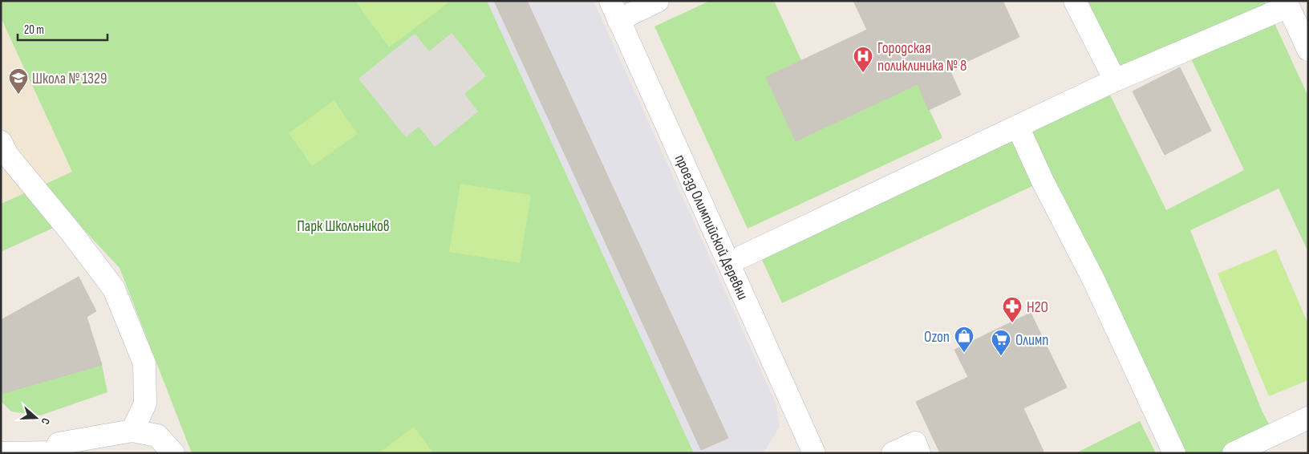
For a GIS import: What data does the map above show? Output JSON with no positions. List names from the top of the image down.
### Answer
{
  "streets": {
    "street": ["проезд Олимпийской Деревни"]
  },
  "parks": ["Парк Школьников"],
  "places": {
    "hospital": ["Городская поликлиника № 8"],
    "school or university": ["Школа № 1329"],
    "pharmacy": ["H2O"],
    "shop": ["Ozon"],
    "supermarket": ["Олимп"]
  },
  "scale_bar": "20 m",
  "north": "right"
}
